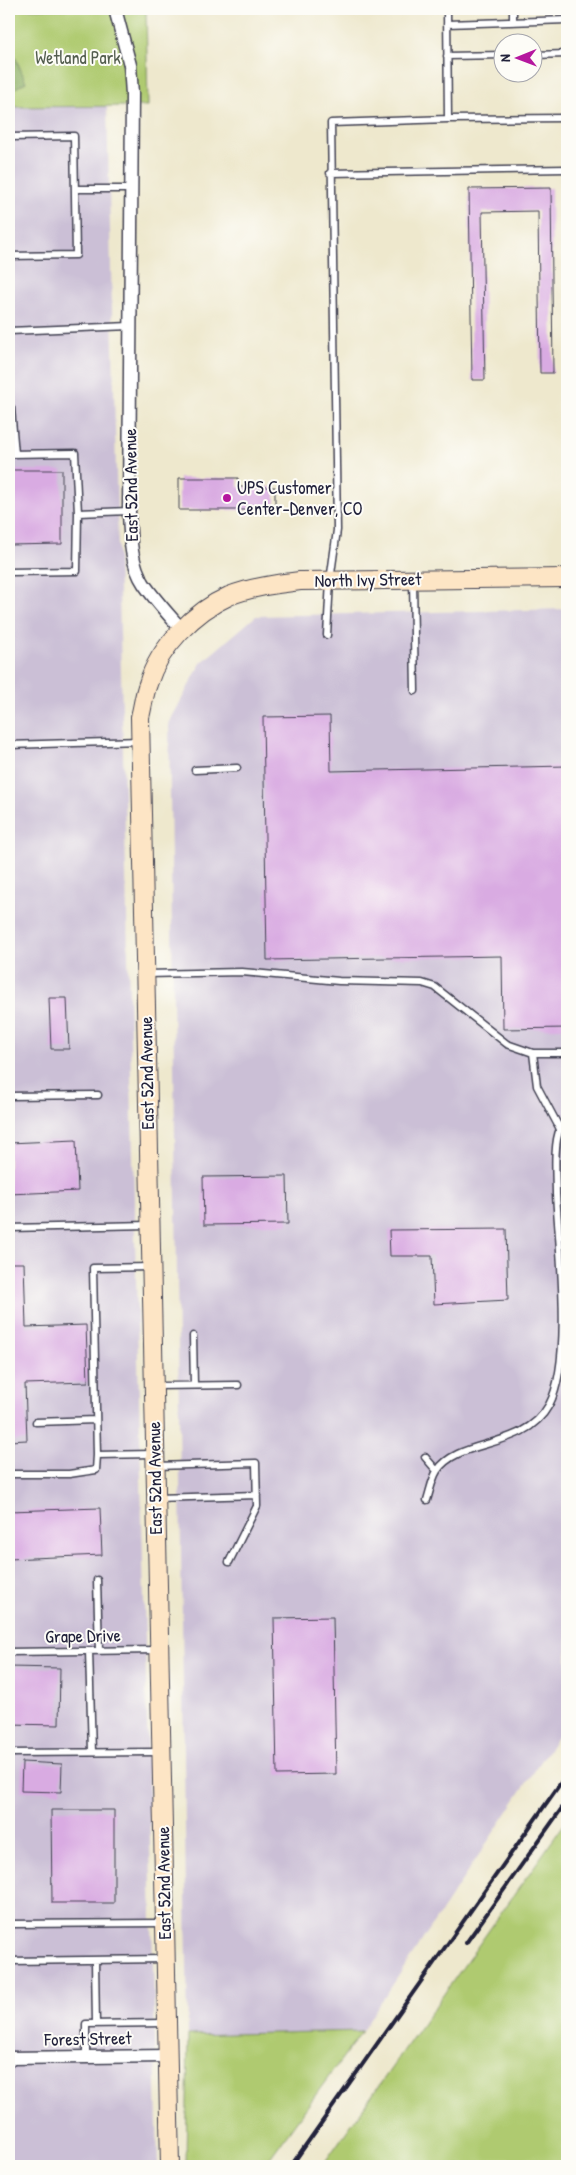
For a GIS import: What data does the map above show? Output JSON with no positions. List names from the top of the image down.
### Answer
{
  "streets": {
    "street": ["East 52nd Avenue", "North Ivy Street", "Forest Street"],
    "lane": ["Grape Drive"]
  },
  "crossings": [
    ["East 52nd Avenue", "North Ivy Street"],
    ["East 52nd Avenue", "Grape Drive"],
    ["East 52nd Avenue", "Forest Street"]
  ],
  "parks": ["Wetland Park"],
  "places": ["UPS Customer Center-Denver, CO"],
  "north": "left"
}
